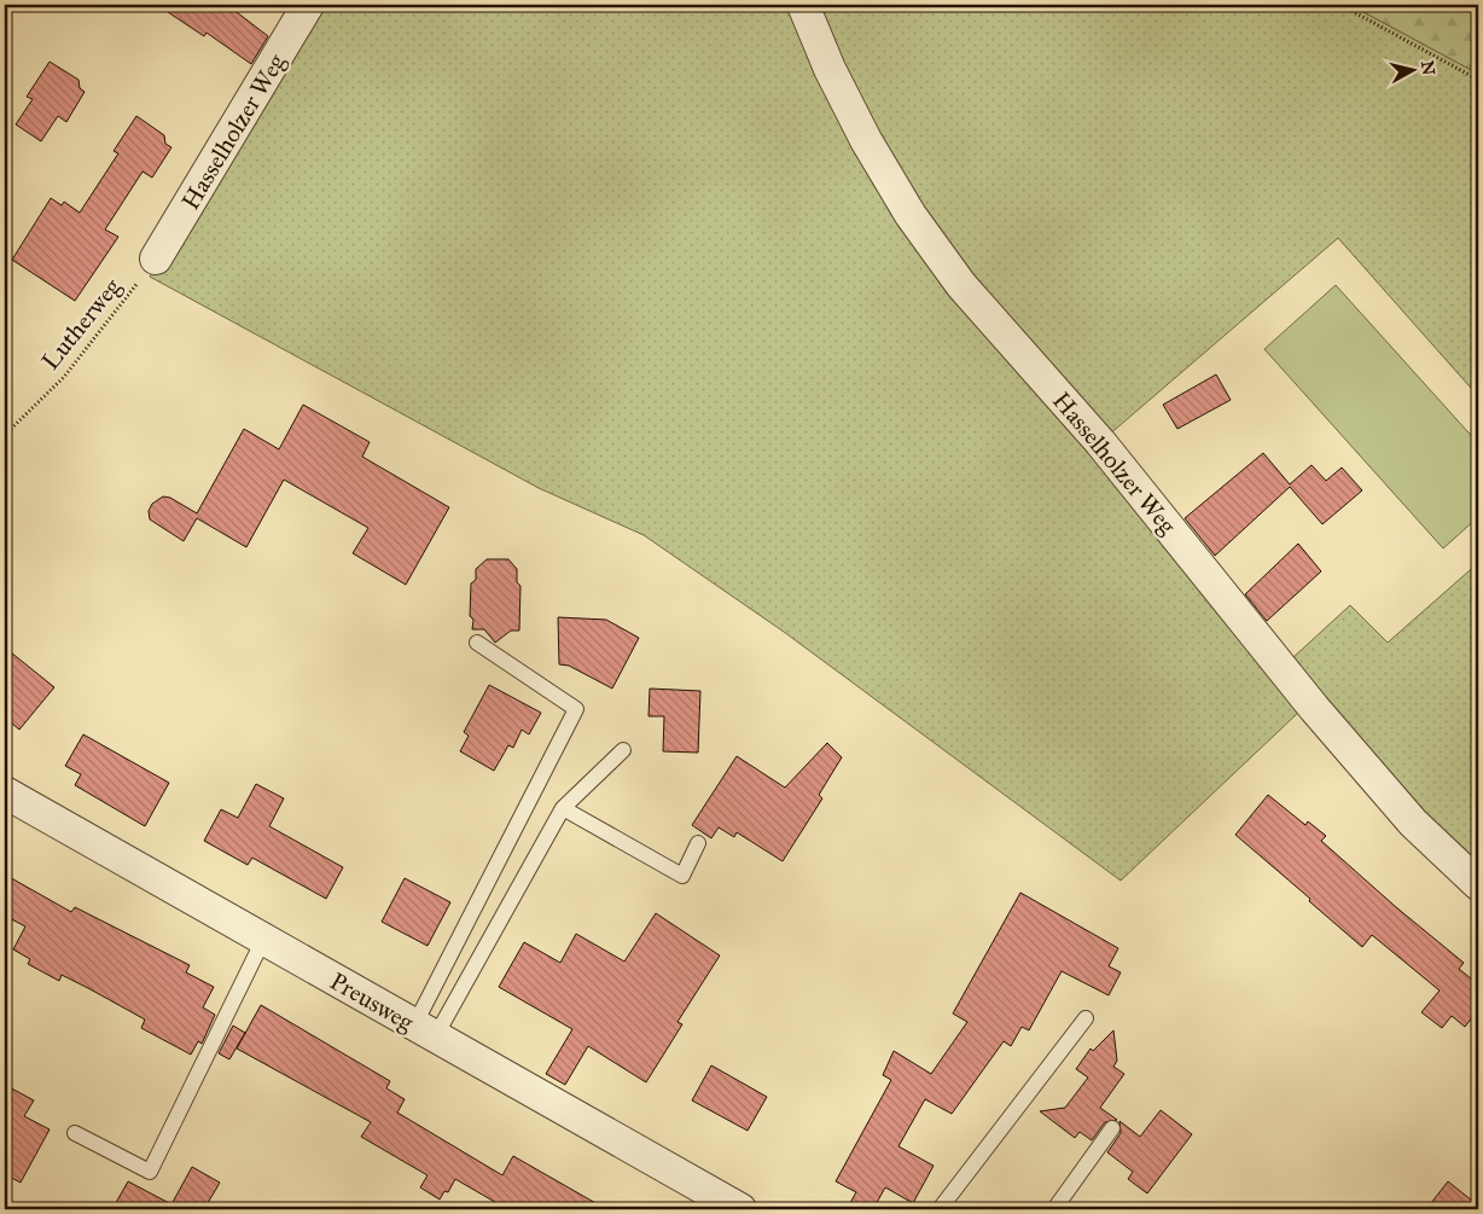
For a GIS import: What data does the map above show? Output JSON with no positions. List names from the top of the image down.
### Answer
{
  "streets": {
    "street": ["Hasselholzer Weg", "Preusweg"],
    "path": ["Lutherweg"]
  },
  "crossings": [
    ["Hasselholzer Weg", "Lutherweg"]
  ],
  "north": "right"
}
